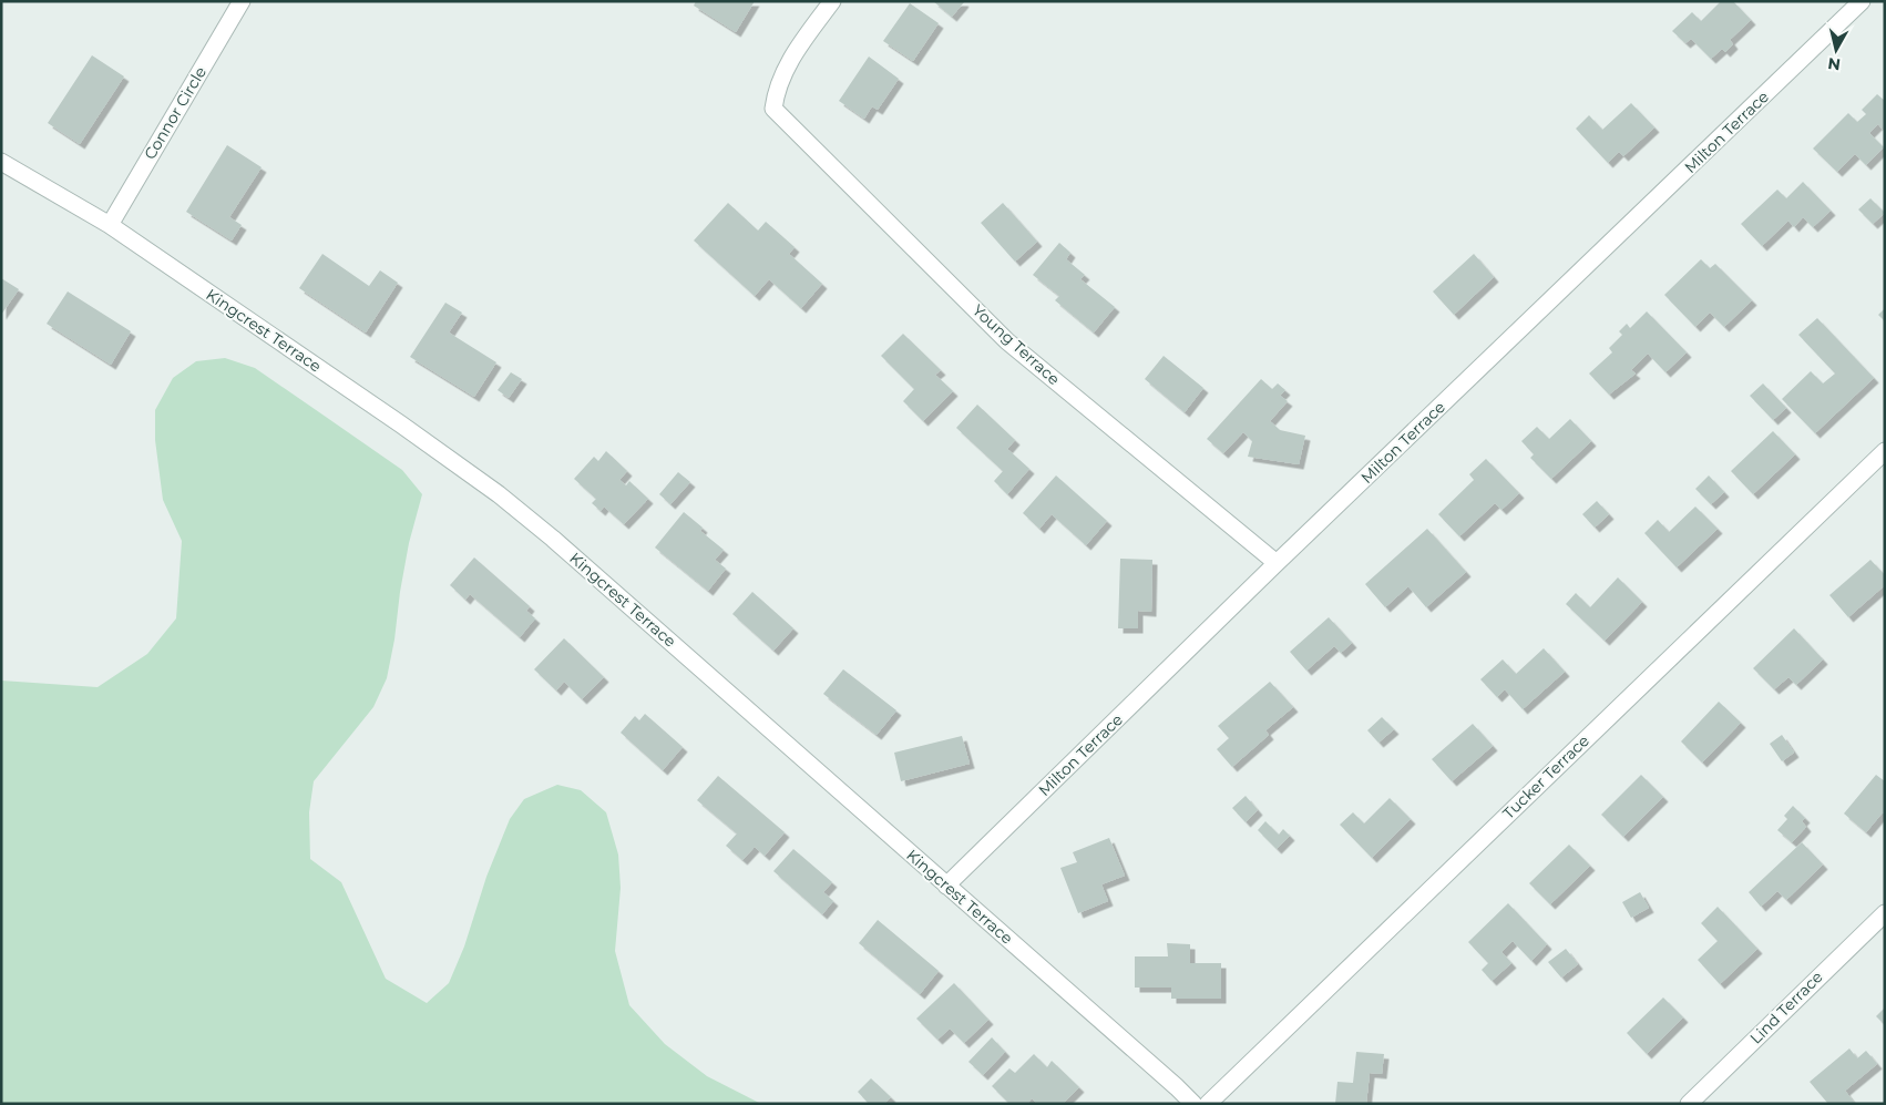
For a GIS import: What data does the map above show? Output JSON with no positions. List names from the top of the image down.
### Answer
{
  "streets": {
    "street": [
      "Connor Circle",
      "Milton Terrace",
      "Kingcrest Terrace",
      "Young Terrace",
      "Tucker Terrace",
      "Lind Terrace"
    ]
  },
  "crossings": [
    ["Connor Circle", "Kingcrest Terrace"],
    ["Milton Terrace", "Kingcrest Terrace"],
    ["Milton Terrace", "Young Terrace"]
  ],
  "north": "bottom"
}
